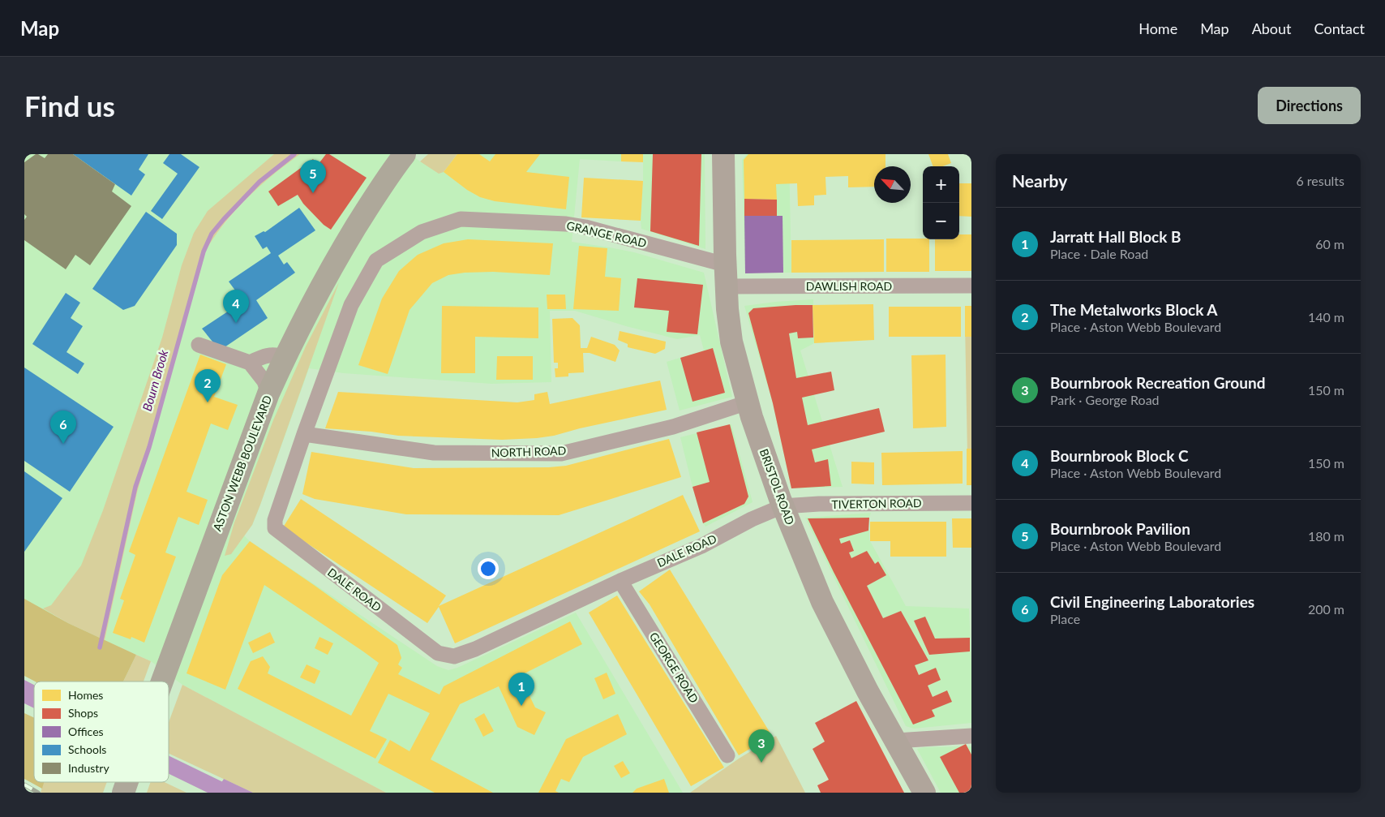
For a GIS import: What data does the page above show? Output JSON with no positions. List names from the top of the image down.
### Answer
{
  "streets": {
    "highway": ["ASTON WEBB BOULEVARD"],
    "main road": ["BRISTOL ROAD"],
    "street": [
      "GRANGE ROAD",
      "DAWLISH ROAD",
      "NORTH ROAD",
      "TIVERTON ROAD",
      "DALE ROAD",
      "GEORGE ROAD"
    ]
  },
  "crossings": [
    ["GRANGE ROAD", "BRISTOL ROAD"],
    ["GRANGE ROAD", "DALE ROAD"],
    ["DAWLISH ROAD", "BRISTOL ROAD"],
    ["NORTH ROAD", "BRISTOL ROAD"],
    ["NORTH ROAD", "DALE ROAD"],
    ["BRISTOL ROAD", "TIVERTON ROAD"],
    ["BRISTOL ROAD", "DALE ROAD"],
    ["TIVERTON ROAD", "DALE ROAD"],
    ["DALE ROAD", "GEORGE ROAD"]
  ],
  "water": ["Bourn Brook"],
  "legend": [
    "Homes",
    "Shops",
    "Offices",
    "Schools",
    "Industry"
  ],
  "north": "top left",
  "page": {
    "header": "Map",
    "nav": [
      "Home",
      "Map",
      "About",
      "Contact"
    ],
    "buttons": "Directions",
    "title": "Find us",
    "heading": ["Nearby", "6 results"],
    "pins": [
      "5",
      "4",
      "2",
      "6",
      "1",
      "3"
    ],
    "map_buttons": ["+", "−"],
    "list": [
      {
        "mark": "1",
        "name": "Jarratt Hall Block B",
        "note": "Place · Dale Road",
        "value": "60 m"
      },
      {
        "mark": "2",
        "name": "The Metalworks Block A",
        "note": "Place · Aston Webb Boulevard",
        "value": "140 m"
      },
      {
        "mark": "3",
        "name": "Bournbrook Recreation Ground",
        "note": "Park · George Road",
        "value": "150 m"
      },
      {
        "mark": "4",
        "name": "Bournbrook Block C",
        "note": "Place · Aston Webb Boulevard",
        "value": "150 m"
      },
      {
        "mark": "5",
        "name": "Bournbrook Pavilion",
        "note": "Place · Aston Webb Boulevard",
        "value": "180 m"
      },
      {
        "mark": "6",
        "name": "Civil Engineering Laboratories",
        "note": "Place",
        "value": "200 m"
      }
    ]
  }
}
